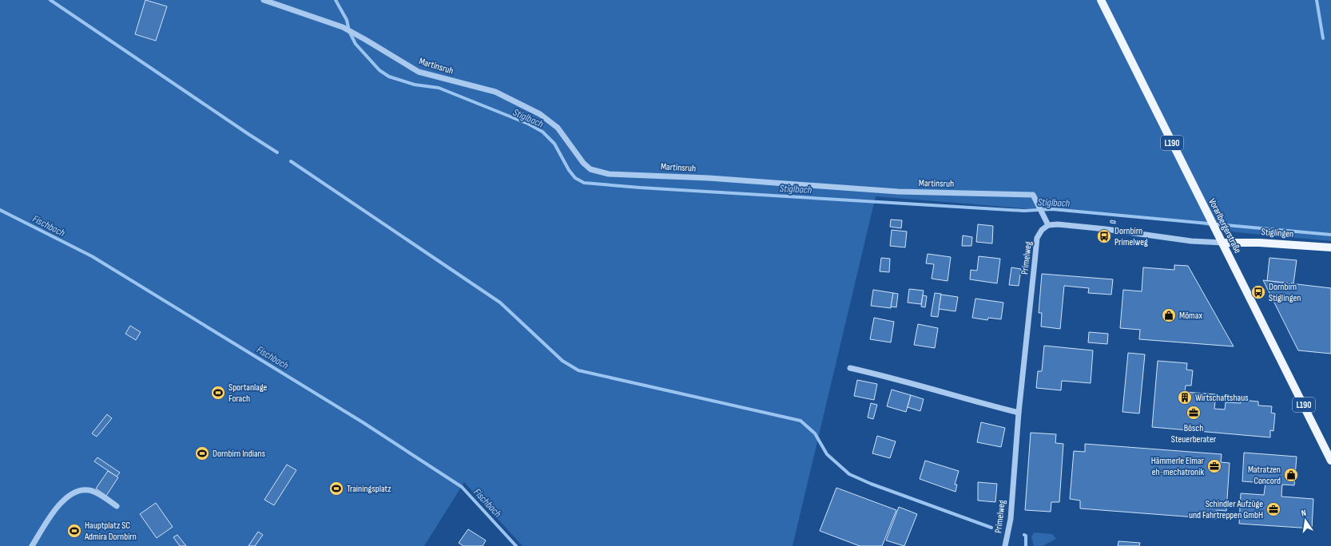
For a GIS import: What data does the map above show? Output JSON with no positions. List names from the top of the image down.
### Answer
{
  "streets": {
    "main road": ["L190", "Vorarlbergerstraße", "Stiglingen"],
    "street": ["Martinsruh", "Primelweg"]
  },
  "crossings": [
    ["Martinsruh", "Primelweg"],
    ["Vorarlbergerstraße", "Stiglingen"]
  ],
  "water": ["Stiglbach", "Fischbach"],
  "places": {
    "bus stop": ["Dornbirn Primelweg", "Dornbirn Stiglingen"],
    "shop": ["Mömax", "Matratzen Concord"],
    "sports": [
      "Sportanlage Forach",
      "Dornbirn Indians",
      "Trainingsplatz",
      "Hauptplatz SC Admira Dornbirn"
    ],
    "building": ["Wirtschaftshaus"],
    "office": ["Bösch Steuerberater", "Hämmerle Elmar eh-mechatronik", "Schindler Aufzüge und Fahrtreppen GmbH"]
  },
  "north": "top"
}
